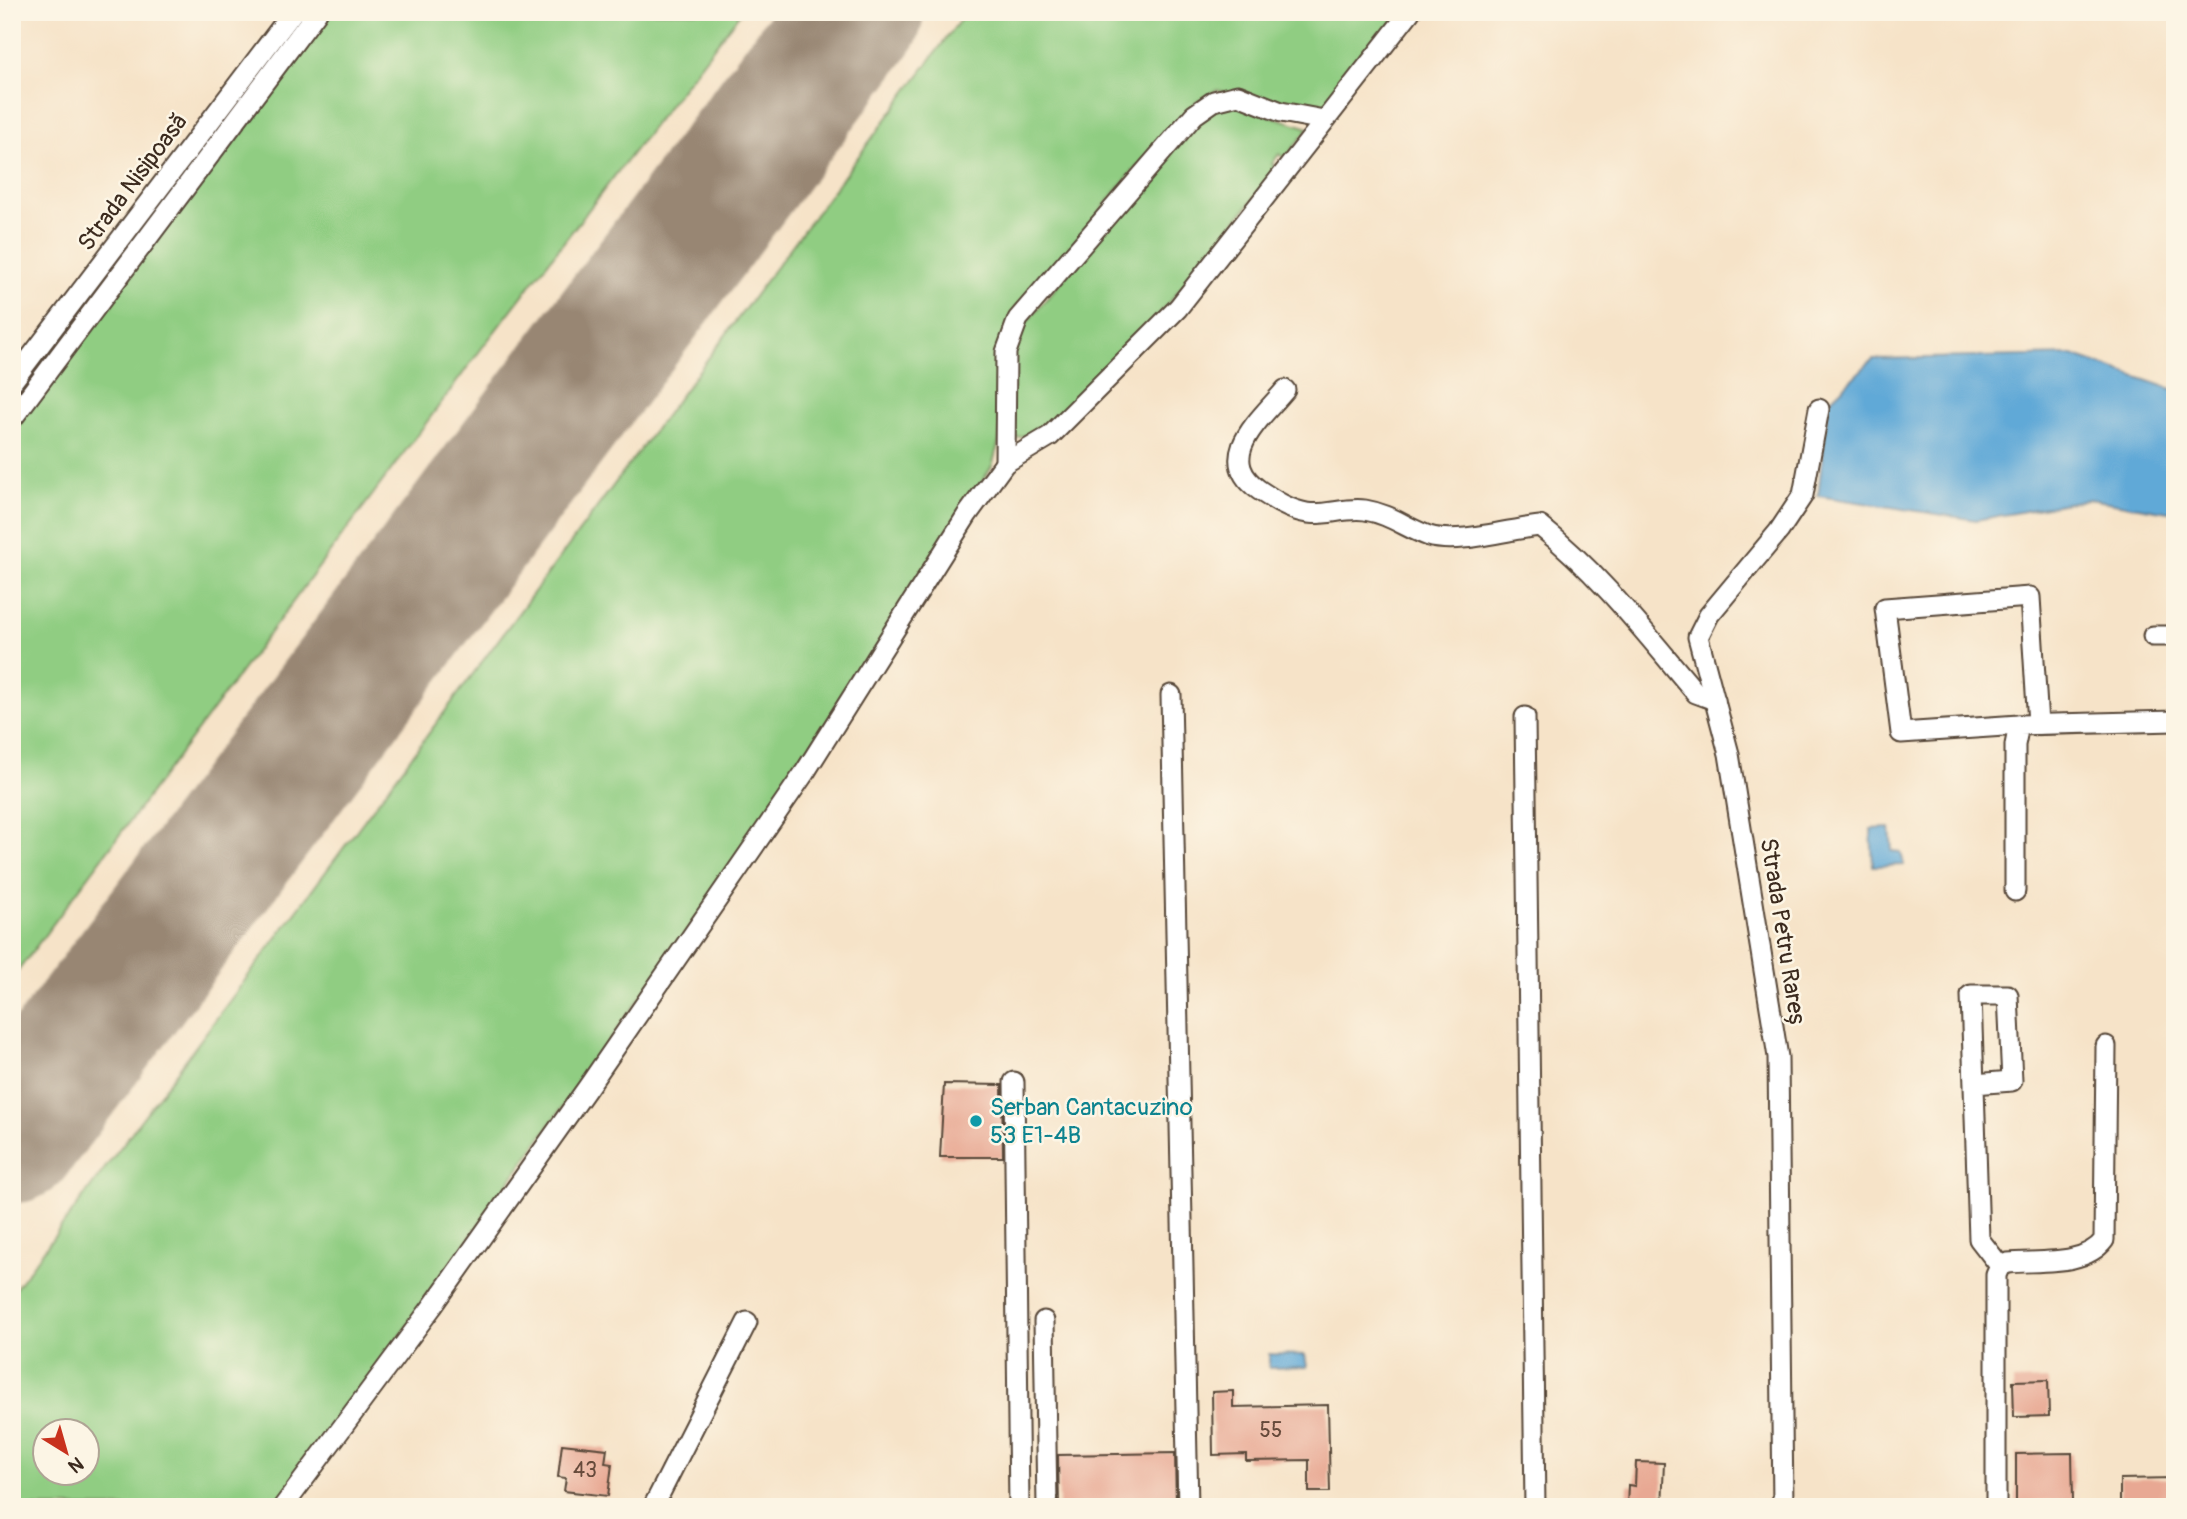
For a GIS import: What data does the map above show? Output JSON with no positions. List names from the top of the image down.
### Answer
{
  "streets": {
    "street": ["Strada Nisipoasă", "Strada Petru Rareș"]
  },
  "places": ["Serban Cantacuzino 53 E1-4B"],
  "house_numbers": ["55", "43"],
  "north": "bottom right"
}
